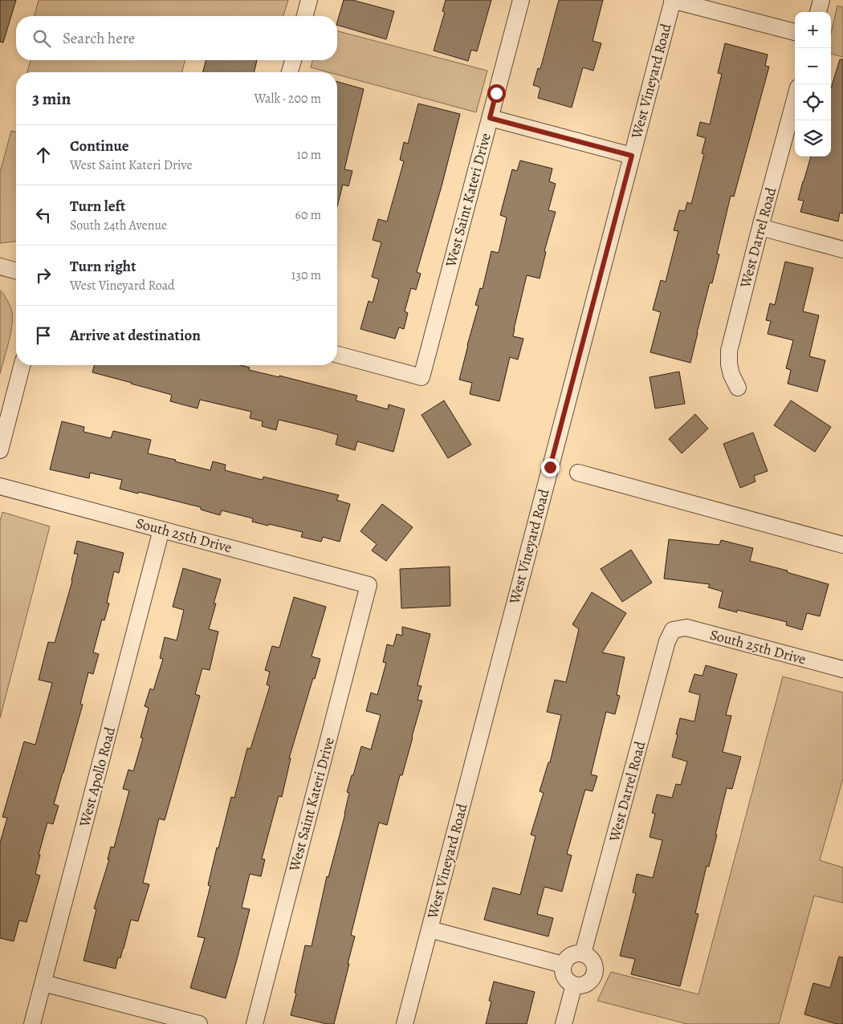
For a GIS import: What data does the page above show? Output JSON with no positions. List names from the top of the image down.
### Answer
{
  "streets": {
    "street": [
      "West Vineyard Road",
      "West Saint Kateri Drive",
      "West Darrel Road",
      "South 25th Drive",
      "West Apollo Road"
    ]
  },
  "crossings": [
    ["West Saint Kateri Drive", "South 25th Drive"],
    ["West Darrel Road", "South 25th Drive"],
    ["South 25th Drive", "West Apollo Road"]
  ],
  "page": {
    "map_buttons": ["+", "−"],
    "search": "Search here",
    "heading": ["3 min", "Walk · 200 m"],
    "list": [
      ["Continue", "West Saint Kateri Drive", "10 m"],
      ["Turn left", "South 24th Avenue", "60 m"],
      ["Turn right", "West Vineyard Road", "130 m"],
      "Arrive at destination"
    ]
  }
}
